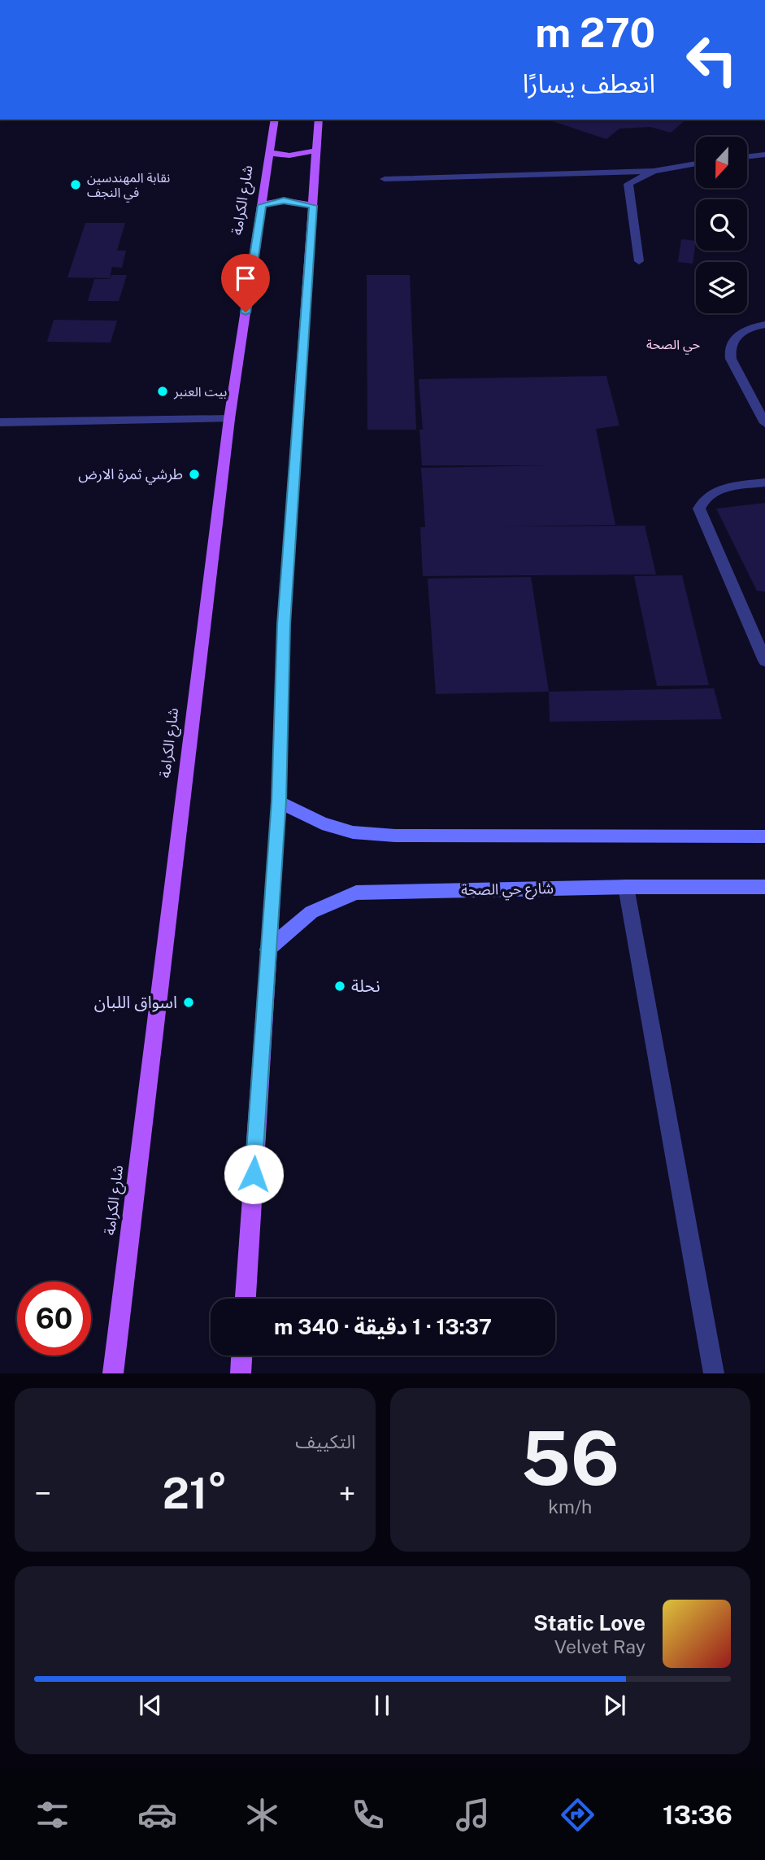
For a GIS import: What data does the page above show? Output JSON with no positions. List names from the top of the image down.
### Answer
{
  "streets": {
    "main road": ["شارع الكرامة", "شارع حي الصحة"]
  },
  "districts": ["حي الصحة"],
  "places": [
    "نقابة المهندسين في النجف",
    "بيت العنبر",
    "طرشي ثمرة الارض",
    "نحلة",
    "اسواق اللبان"
  ],
  "north": "bottom",
  "page": {
    "turn": ["270 m", "انعطف يسارًا"],
    "limit": "60",
    "trip": "13:37 · 1 دقيقة · 340 m",
    "tile": [
      ["56", "km/h"],
      "التكييف"
    ],
    "heat": ["−", "21°", "+"],
    "song": ["Static Love", "Velvet Ray"],
    "tabs": "13:36"
  }
}
